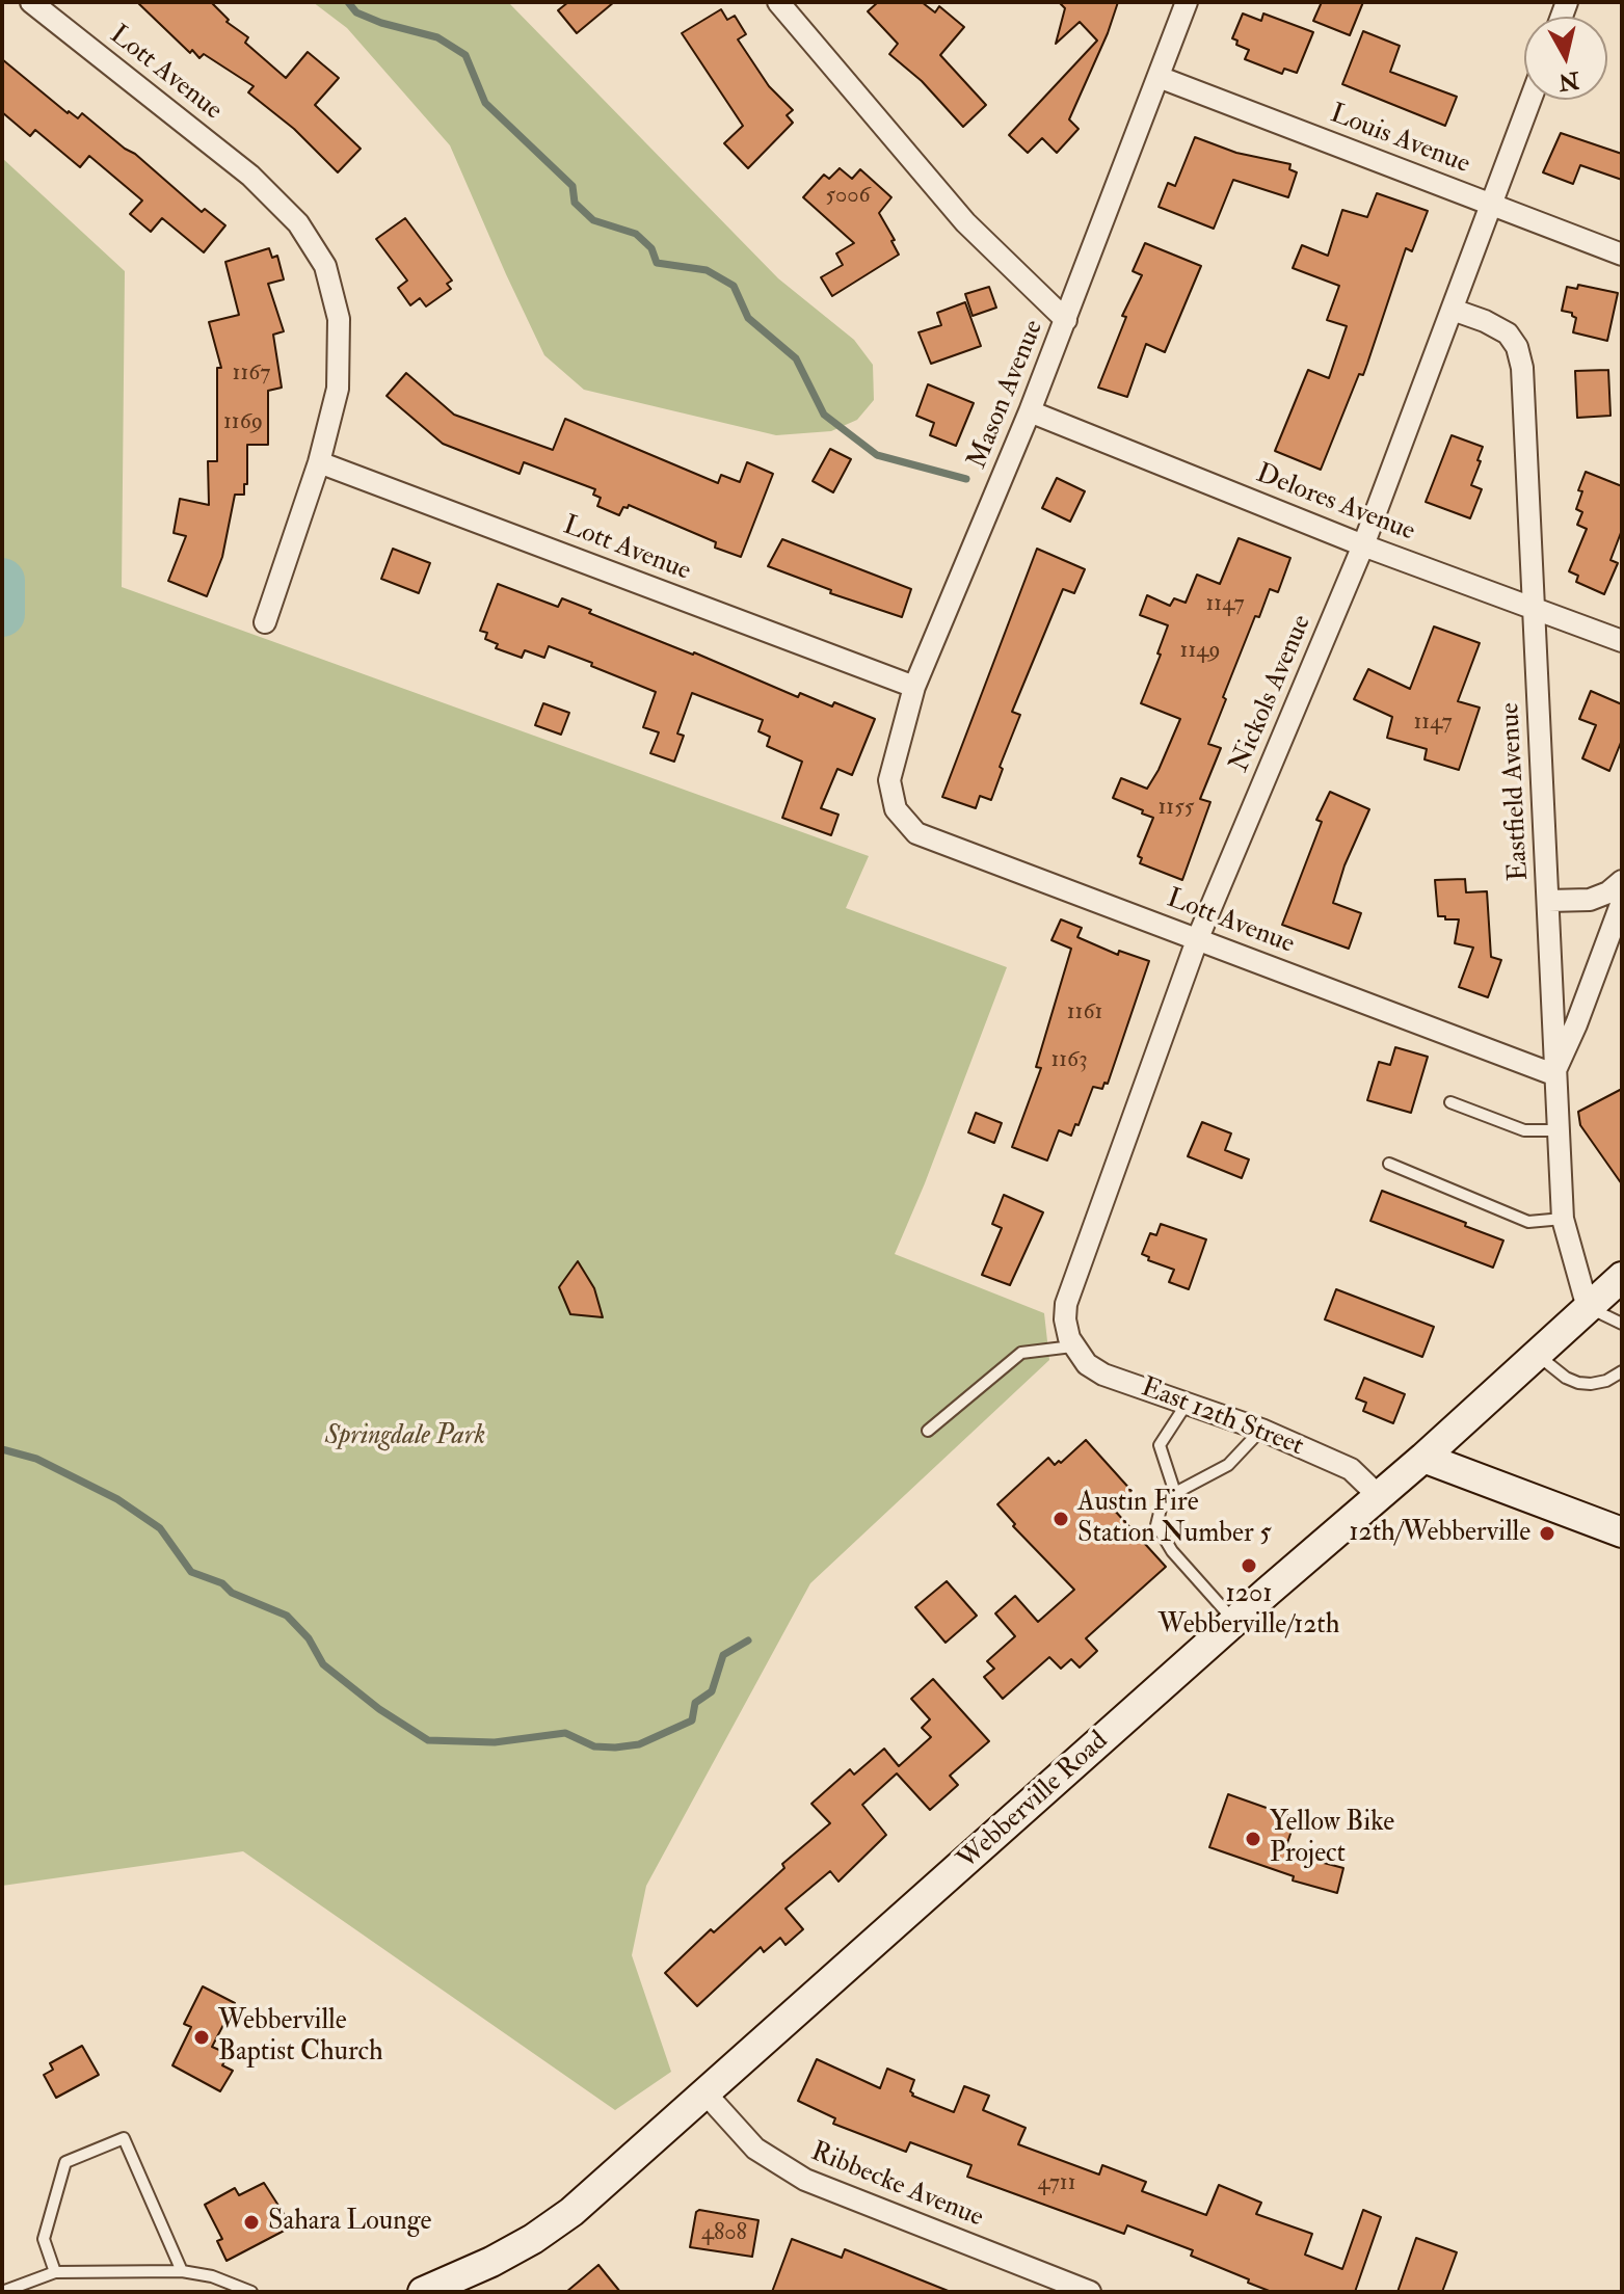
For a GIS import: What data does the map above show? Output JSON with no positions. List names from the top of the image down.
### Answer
{
  "streets": {
    "street": [
      "Lott Avenue",
      "Louis Avenue",
      "Mason Avenue",
      "Delores Avenue",
      "Nickols Avenue",
      "Eastfield Avenue",
      "East 12th Street",
      "Webberville Road",
      "Ribbecke Avenue"
    ]
  },
  "crossings": [
    ["Lott Avenue", "Mason Avenue"],
    ["Lott Avenue", "Nickols Avenue"],
    ["Lott Avenue", "Eastfield Avenue"],
    ["Louis Avenue", "Mason Avenue"],
    ["Louis Avenue", "Nickols Avenue"],
    ["Mason Avenue", "Delores Avenue"],
    ["Delores Avenue", "Nickols Avenue"],
    ["Delores Avenue", "Eastfield Avenue"],
    ["Nickols Avenue", "Eastfield Avenue"],
    ["Nickols Avenue", "East 12th Street"],
    ["Eastfield Avenue", "Webberville Road"],
    ["East 12th Street", "Webberville Road"],
    ["Webberville Road", "Ribbecke Avenue"]
  ],
  "parks": ["Springdale Park"],
  "places": [
    "Austin Fire Station Number 5",
    "12th/Webberville",
    "1201 Webberville/12th",
    "Yellow Bike Project",
    "Webberville Baptist Church",
    "Sahara Lounge"
  ],
  "house_numbers": [
    "5006",
    "1167",
    "1169",
    "1147",
    "1149",
    "1147",
    "1155",
    "1161",
    "1163",
    "4711",
    "4808"
  ],
  "north": "bottom"
}
